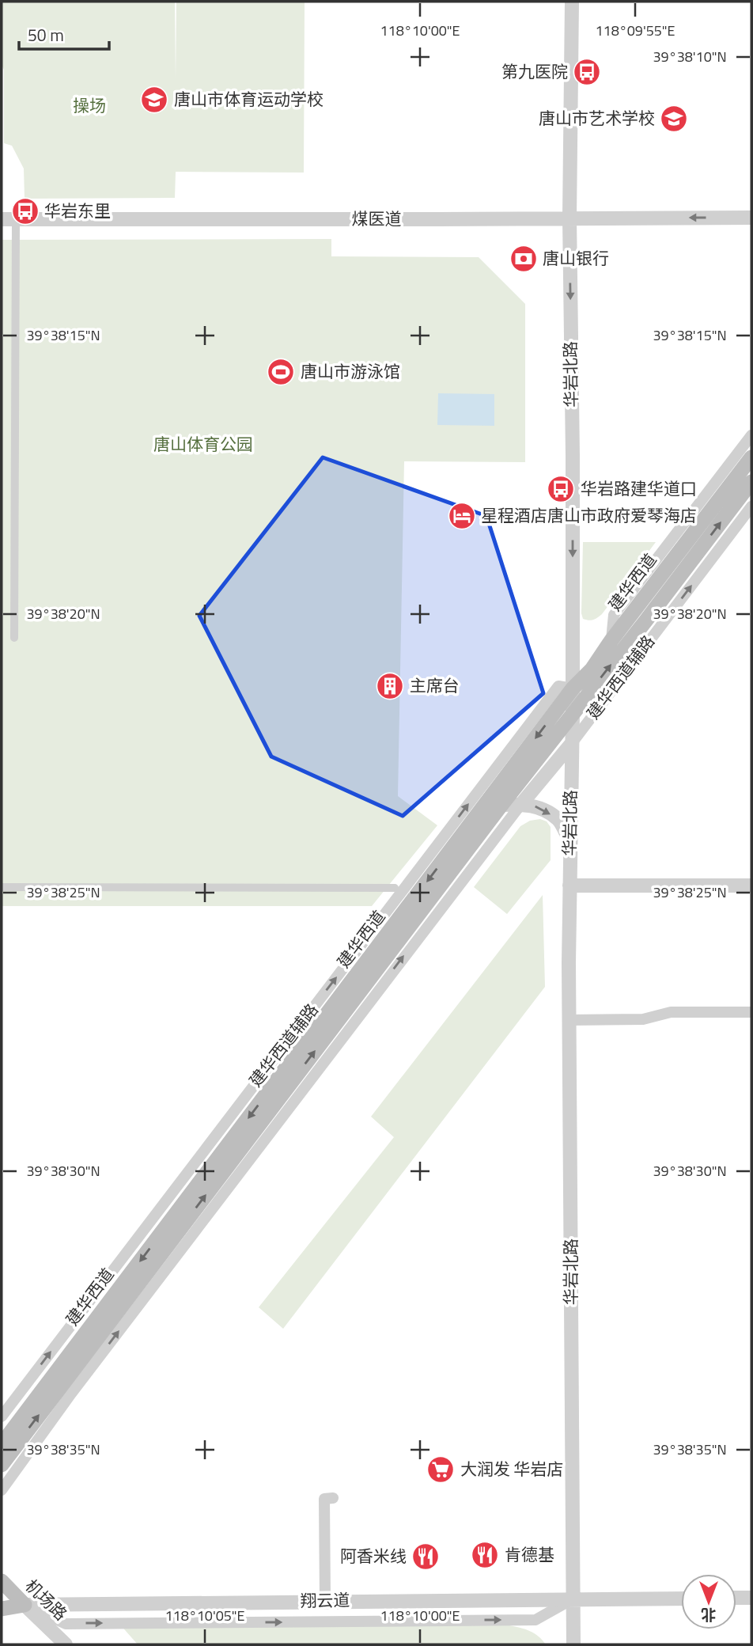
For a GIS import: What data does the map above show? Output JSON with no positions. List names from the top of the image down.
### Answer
{
  "streets": {
    "main road": ["建华西道", "机场路"],
    "street": [
      "煤医道",
      "华岩北路",
      "建华西道辅路",
      "翔云道"
    ]
  },
  "crossings": [
    ["煤医道", "华岩北路"],
    ["华岩北路", "建华西道"],
    ["华岩北路", "建华西道辅路"],
    ["华岩北路", "翔云道"],
    ["建华西道", "建华西道辅路"],
    ["机场路", "翔云道"]
  ],
  "parks": ["操场", "唐山体育公园"],
  "places": {
    "bus stop": ["第九医院", "华岩东里", "华岩路建华道口"],
    "school or university": ["唐山市体育运动学校", "唐山市艺术学校"],
    "bank": ["唐山银行"],
    "sports": ["唐山市游泳馆"],
    "hotel": ["星程酒店唐山市政府爱琴海店"],
    "building": ["主席台"],
    "supermarket": ["大润发 华岩店"],
    "restaurant": ["肯德基", "阿香米线"]
  },
  "scale_bar": "50 m",
  "north": "bottom",
  "coordinates": [
    "118°10'00\"E",
    "118°09'55\"E",
    "39°38'10\"N",
    "39°38'15\"N",
    "39°38'20\"N",
    "39°38'25\"N",
    "39°38'30\"N",
    "39°38'35\"N",
    "118°10'05\"E"
  ]
}
